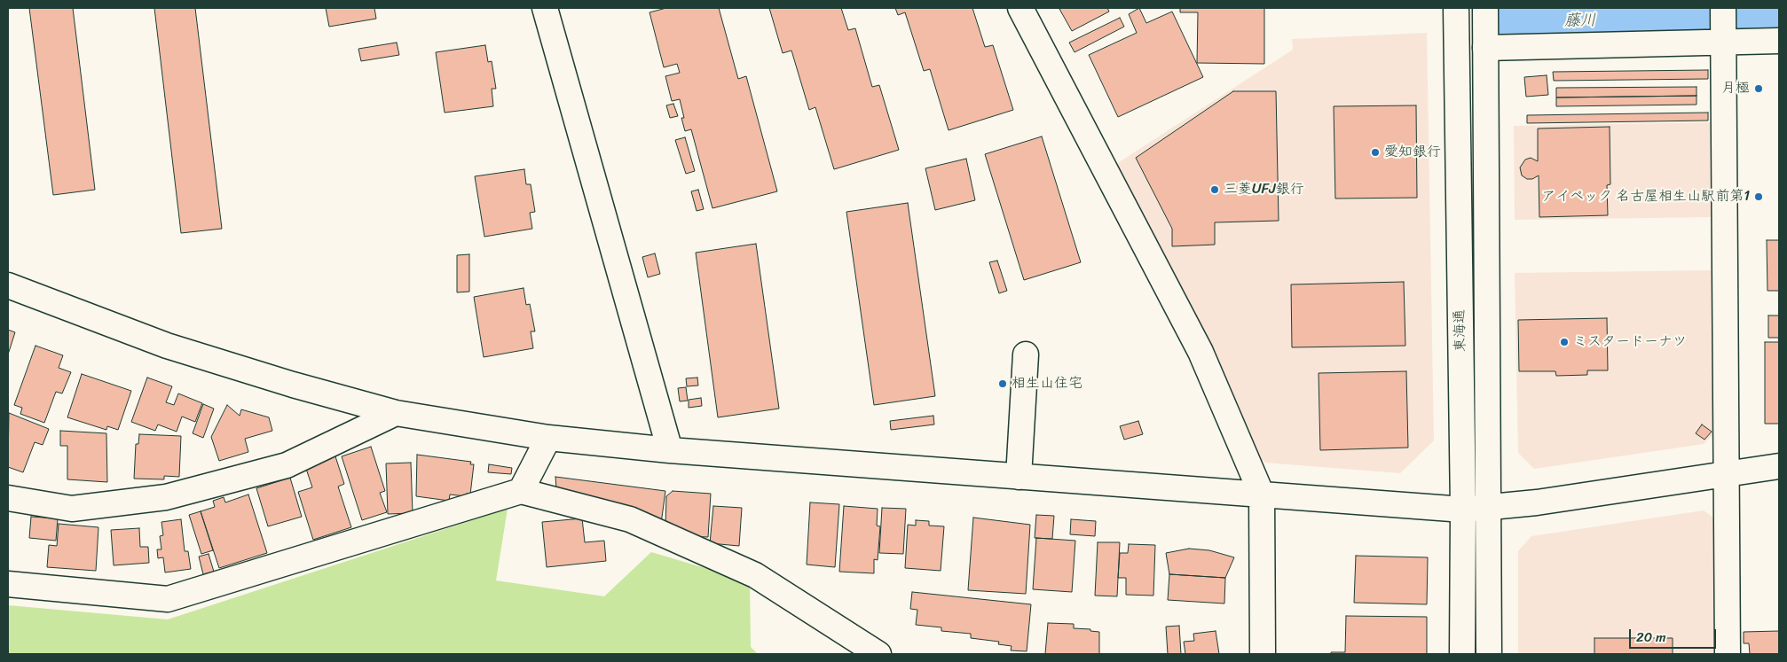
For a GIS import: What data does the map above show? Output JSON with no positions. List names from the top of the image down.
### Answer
{
  "streets": {
    "street": ["東海通"]
  },
  "water": ["藤川"],
  "places": [
    "月極",
    "愛知銀行",
    "三菱UFJ銀行",
    "アイペック 名古屋相生山駅前第1",
    "ミスタードーナツ",
    "相生山住宅"
  ],
  "scale_bar": "20 m"
}
